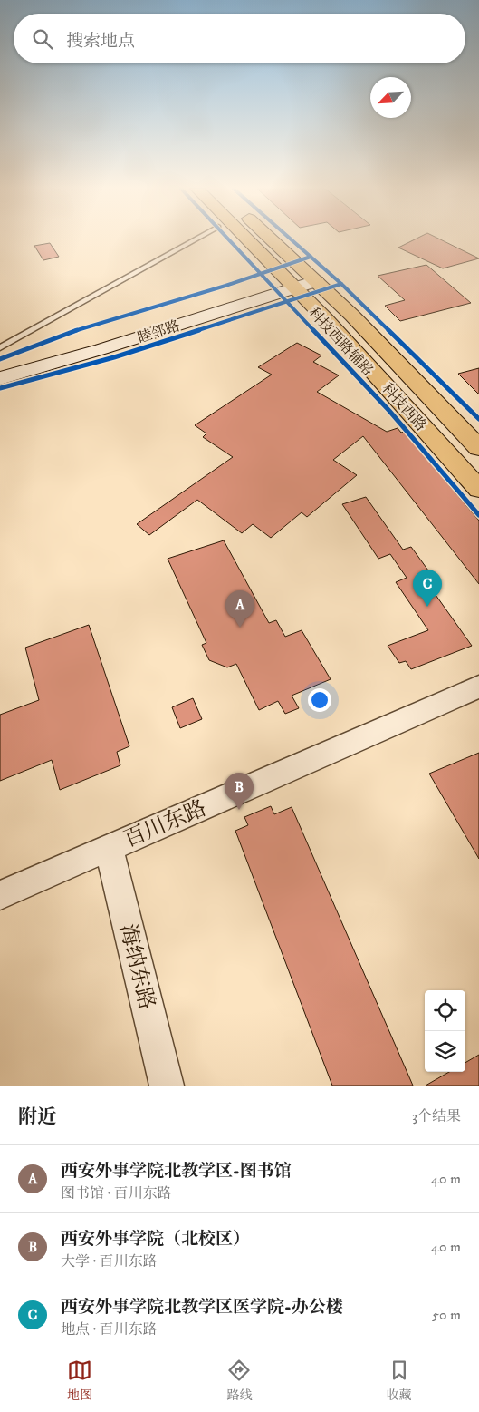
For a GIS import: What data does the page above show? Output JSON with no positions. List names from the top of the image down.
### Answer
{
  "streets": {
    "main road": ["科技西路"],
    "street": ["睦邻路", "百川东路", "海纳东路"],
    "cycle path": ["科技西路辅路"]
  },
  "crossings": [
    ["睦邻路", "科技西路"],
    ["百川东路", "海纳东路"]
  ],
  "north": "bottom left",
  "page": {
    "search": "搜索地点",
    "pins": ["C", "A", "B"],
    "heading": ["附近", "3个结果"],
    "list": [
      {
        "mark": "A",
        "name": "西安外事学院北教学区-图书馆",
        "note": "图书馆 · 百川东路",
        "value": "40 m"
      },
      {
        "mark": "B",
        "name": "西安外事学院（北校区）",
        "note": "大学 · 百川东路",
        "value": "40 m"
      },
      {
        "mark": "C",
        "name": "西安外事学院北教学区医学院-办公楼",
        "note": "地点 · 百川东路",
        "value": "50 m"
      }
    ],
    "nav": ["地图", "路线", "收藏"]
  }
}
